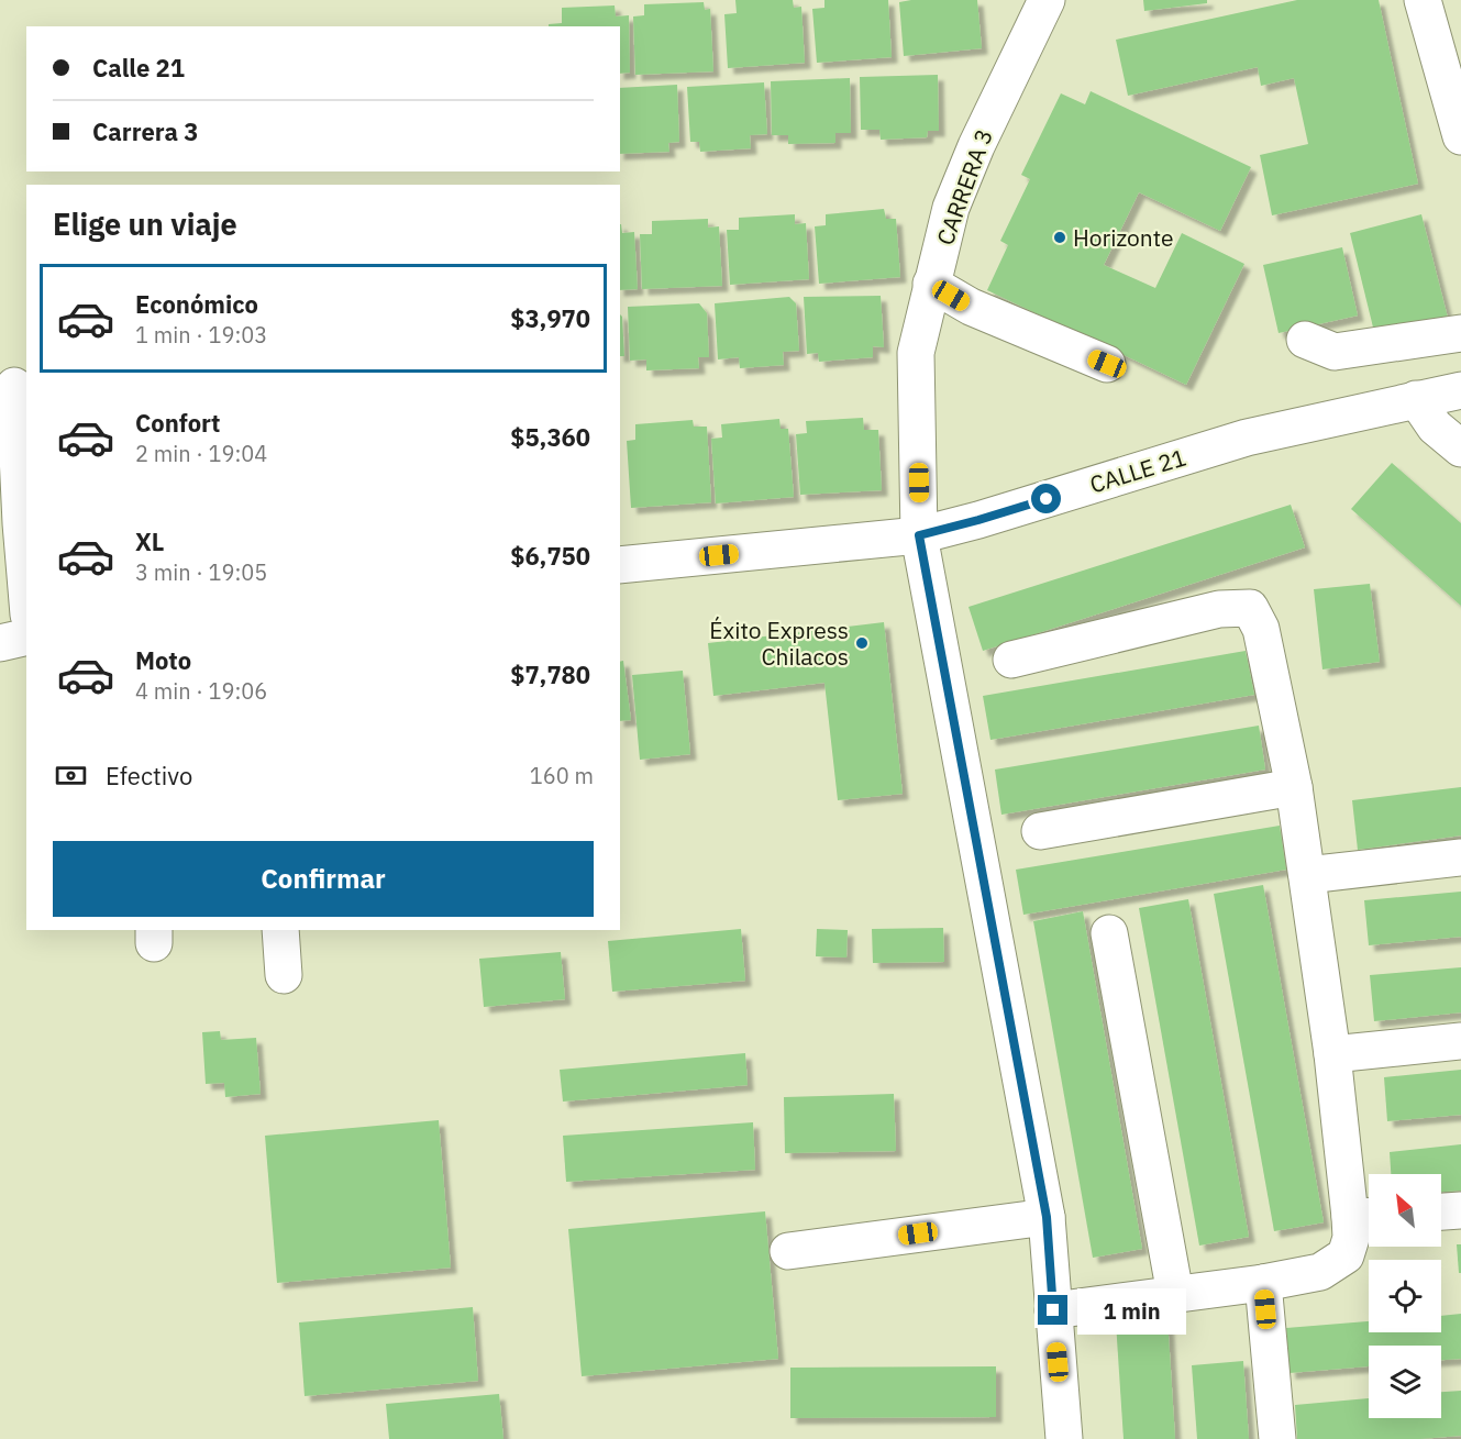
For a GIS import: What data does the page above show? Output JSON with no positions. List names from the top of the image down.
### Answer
{
  "streets": {
    "street": ["CARRERA 3", "CALLE 21"]
  },
  "crossings": [
    ["CARRERA 3", "CALLE 21"]
  ],
  "places": ["Horizonte", "Éxito Express Chilacos"],
  "north": "top left",
  "page": {
    "banner": ["Calle 21", "Carrera 3"],
    "heading": "Elige un viaje",
    "list": [
      {
        "name": "Económico",
        "note": "1 min · 19:03",
        "value": "$3,970"
      },
      {
        "name": "Confort",
        "note": "2 min · 19:04",
        "value": "$5,360"
      },
      {
        "name": "XL",
        "note": "3 min · 19:05",
        "value": "$6,750"
      },
      {
        "name": "Moto",
        "note": "4 min · 19:06",
        "value": "$7,780"
      }
    ],
    "pay": ["Efectivo", "160 m"],
    "buttons": "Confirmar",
    "bubble": "1 min"
  }
}
